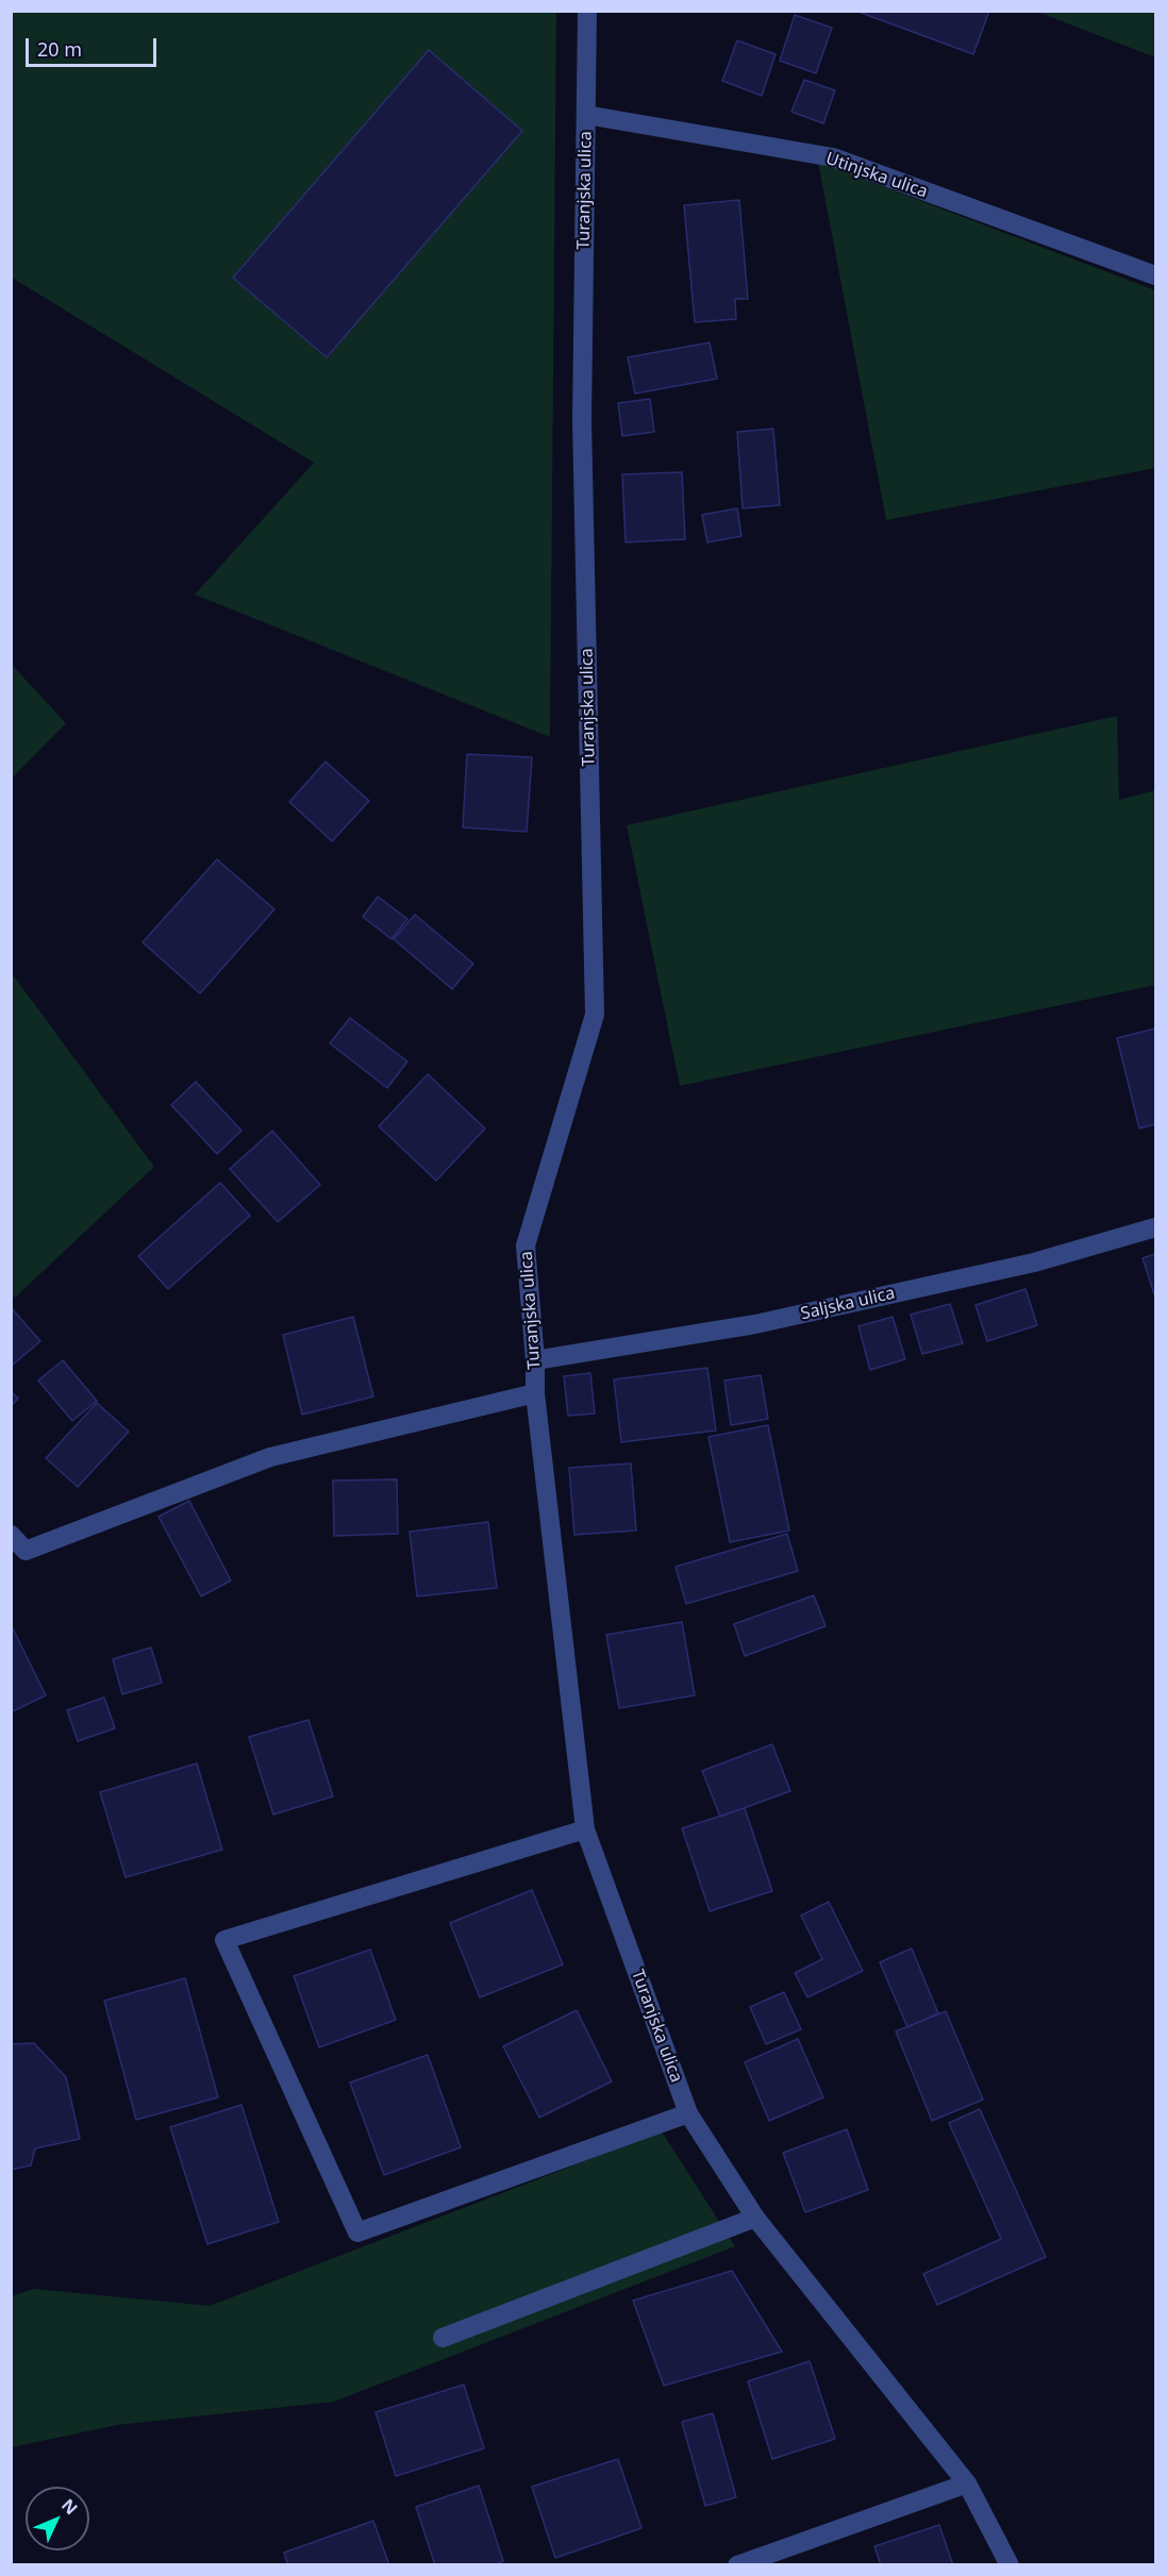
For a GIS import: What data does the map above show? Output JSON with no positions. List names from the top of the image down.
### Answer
{
  "streets": {
    "street": ["Utinjska ulica", "Turanjska ulica", "Saljska ulica"]
  },
  "crossings": [
    ["Utinjska ulica", "Turanjska ulica"],
    ["Turanjska ulica", "Saljska ulica"]
  ],
  "scale_bar": "20 m",
  "north": "top right"
}
